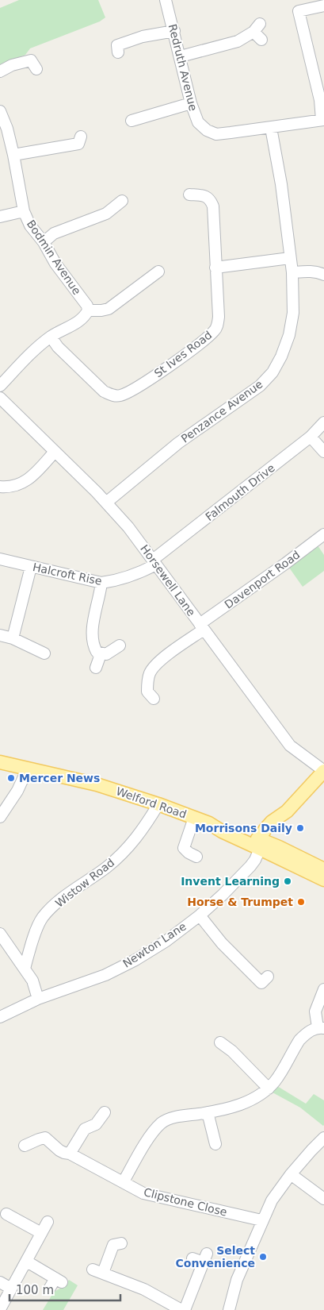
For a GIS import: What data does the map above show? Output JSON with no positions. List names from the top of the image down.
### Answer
{
  "streets": {
    "main road": ["Welford Road"],
    "street": [
      "Redruth Avenue",
      "Bodmin Avenue",
      "St Ives Road",
      "Penzance Avenue",
      "Falmouth Drive",
      "Halcroft Rise",
      "Davenport Road",
      "Horsewell Lane",
      "Wistow Road",
      "Newton Lane",
      "Clipstone Close"
    ]
  },
  "crossings": [
    ["Redruth Avenue", "Penzance Avenue"],
    ["Penzance Avenue", "Horsewell Lane"],
    ["Falmouth Drive", "Halcroft Rise"],
    ["Falmouth Drive", "Horsewell Lane"],
    ["Halcroft Rise", "Horsewell Lane"],
    ["Davenport Road", "Horsewell Lane"],
    ["Welford Road", "Wistow Road"],
    ["Welford Road", "Newton Lane"]
  ],
  "places": [
    "Mercer News",
    "Morrisons Daily",
    "Invent Learning",
    "Horse & Trumpet",
    "Select Convenience"
  ],
  "scale_bar": "100 m"
}
